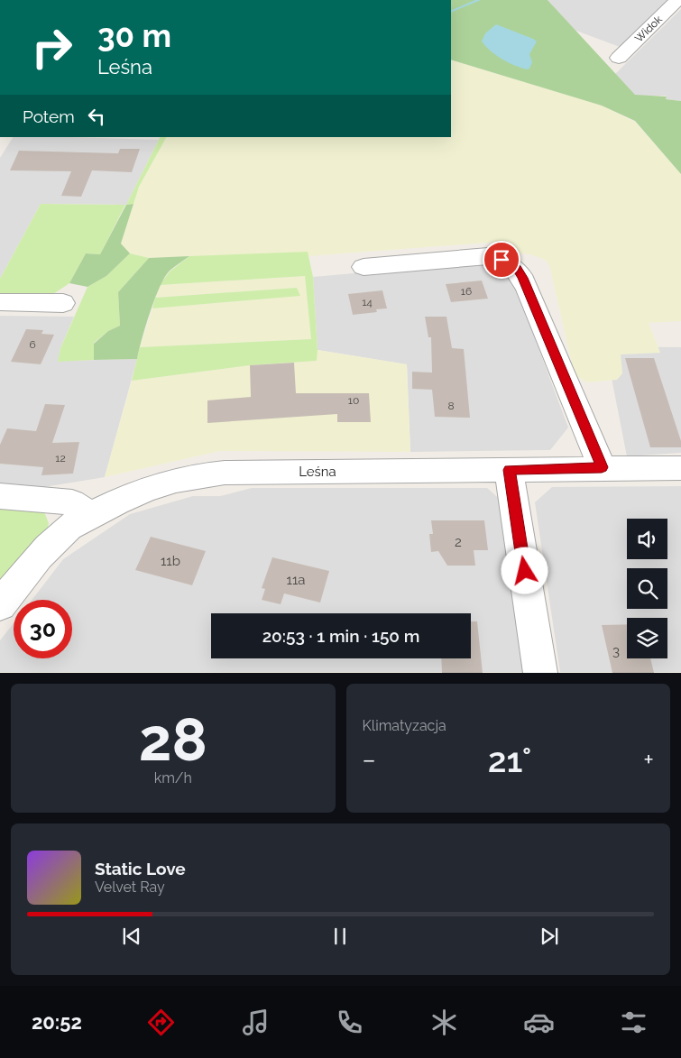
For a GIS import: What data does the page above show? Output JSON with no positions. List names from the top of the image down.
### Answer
{
  "streets": {
    "street": ["Widok", "Leśna"]
  },
  "house_numbers": [
    "16",
    "14",
    "6",
    "10",
    "8",
    "12",
    "2",
    "11b",
    "11a",
    "3"
  ],
  "page": {
    "turn": ["30 m", "Leśna"],
    "then": "Potem",
    "limit": "30",
    "trip": "20:53 · 1 min · 150 m",
    "tile": [
      ["28", "km/h"],
      "Klimatyzacja"
    ],
    "heat": ["−", "21°", "+"],
    "song": ["Static Love", "Velvet Ray"],
    "tabs": "20:52"
  }
}
